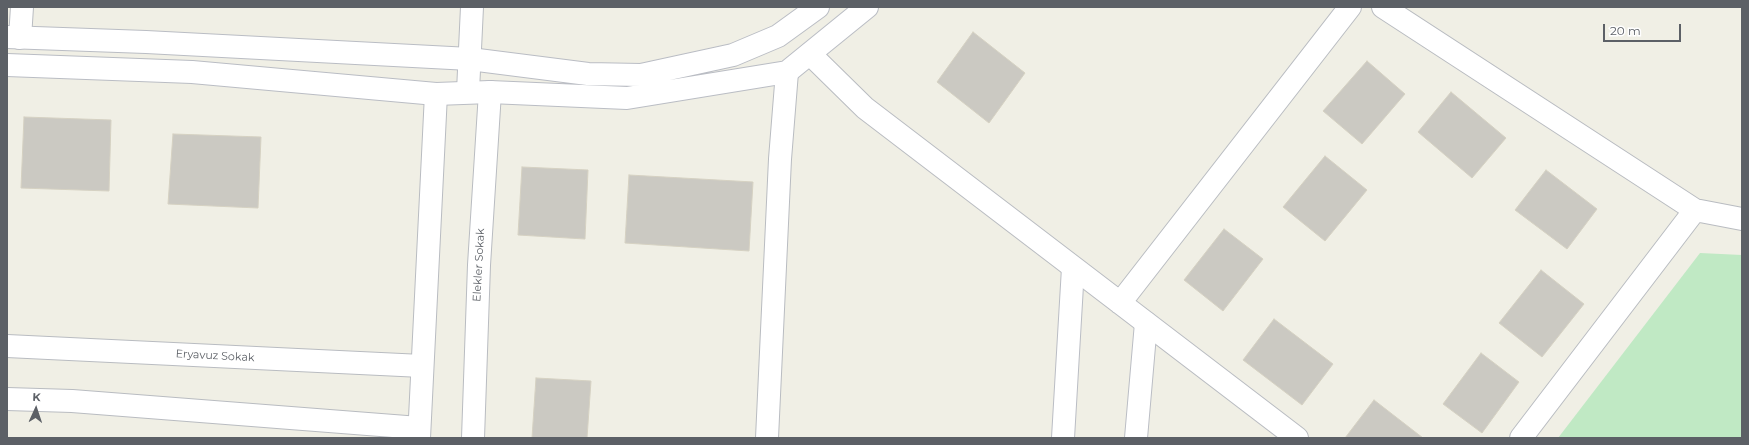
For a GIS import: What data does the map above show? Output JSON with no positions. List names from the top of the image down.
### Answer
{
  "streets": {
    "street": ["Elekler Sokak", "Eryavuz Sokak"]
  },
  "scale_bar": "20 m",
  "north": "top"
}
